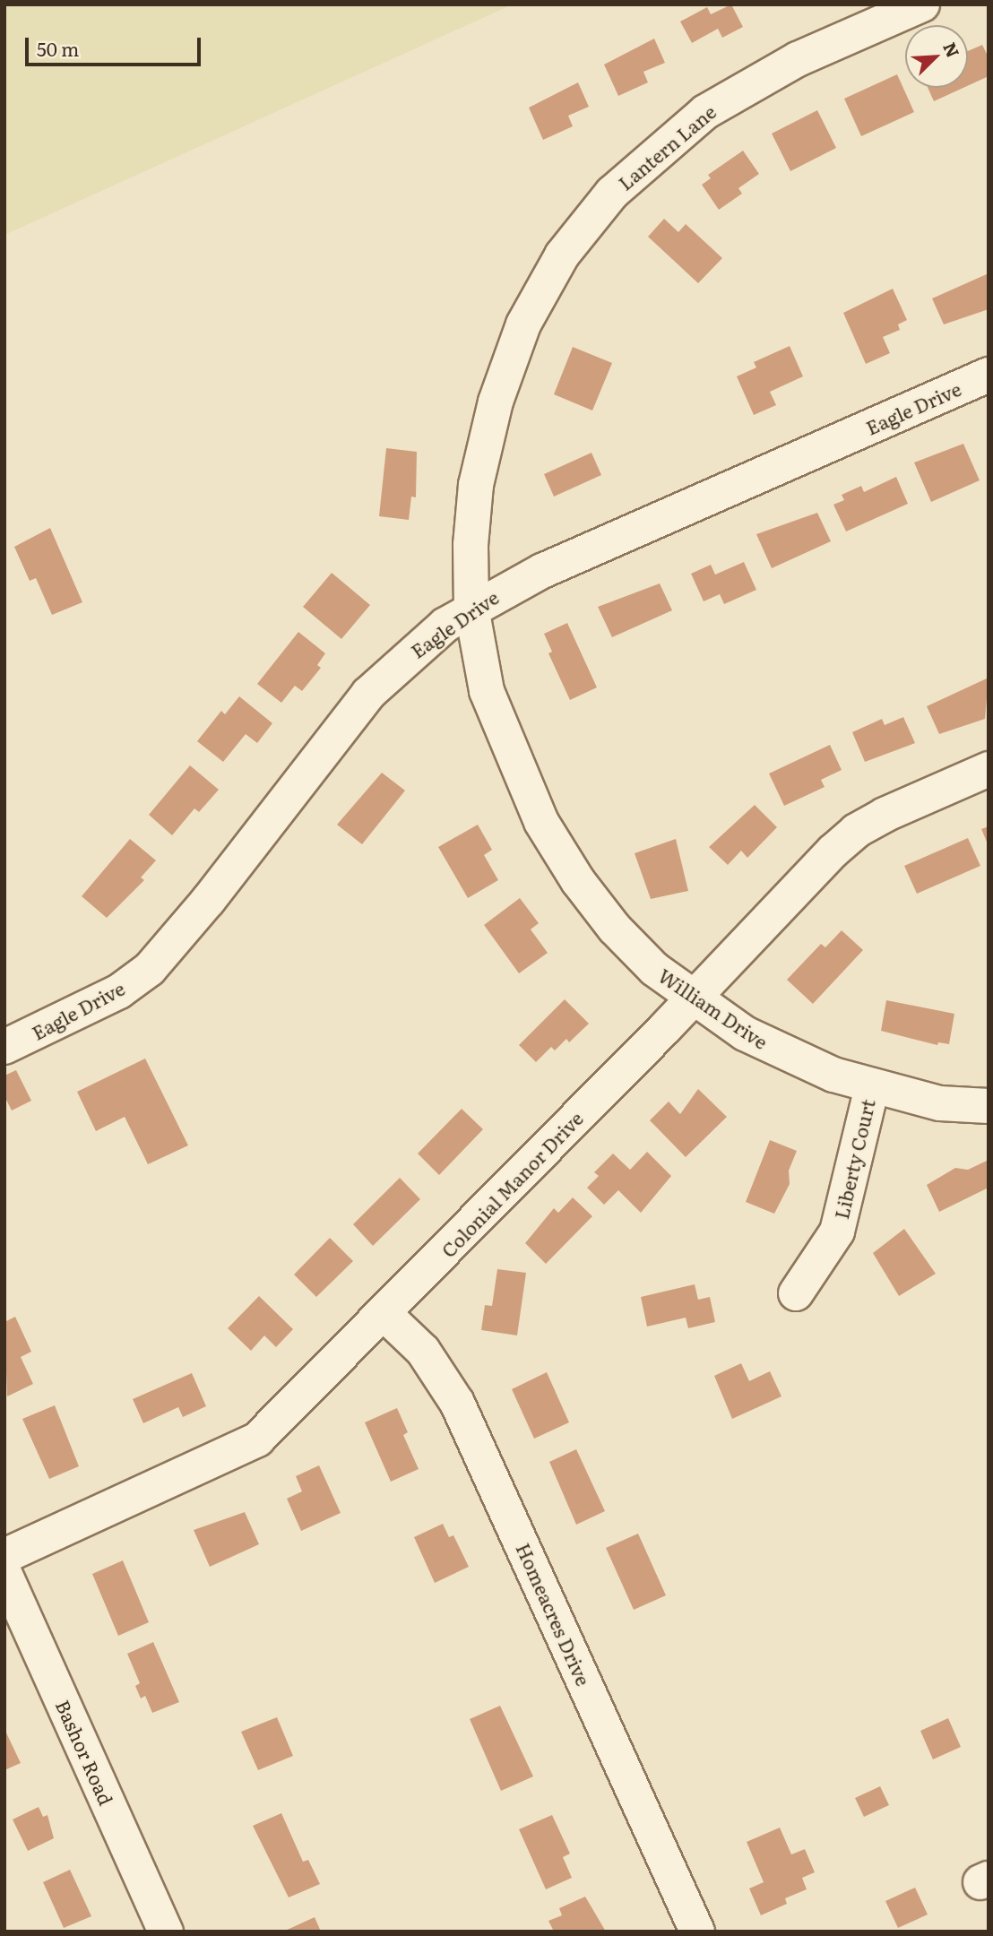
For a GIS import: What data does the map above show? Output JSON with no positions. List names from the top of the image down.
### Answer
{
  "streets": {
    "street": [
      "Lantern Lane",
      "Eagle Drive",
      "William Drive",
      "Liberty Court",
      "Colonial Manor Drive",
      "Homeacres Drive",
      "Bashor Road"
    ]
  },
  "crossings": [
    ["Lantern Lane", "Eagle Drive"],
    ["Lantern Lane", "William Drive"],
    ["Eagle Drive", "William Drive"],
    ["William Drive", "Liberty Court"],
    ["William Drive", "Colonial Manor Drive"],
    ["Colonial Manor Drive", "Homeacres Drive"]
  ],
  "scale_bar": "50 m",
  "north": "top right"
}
